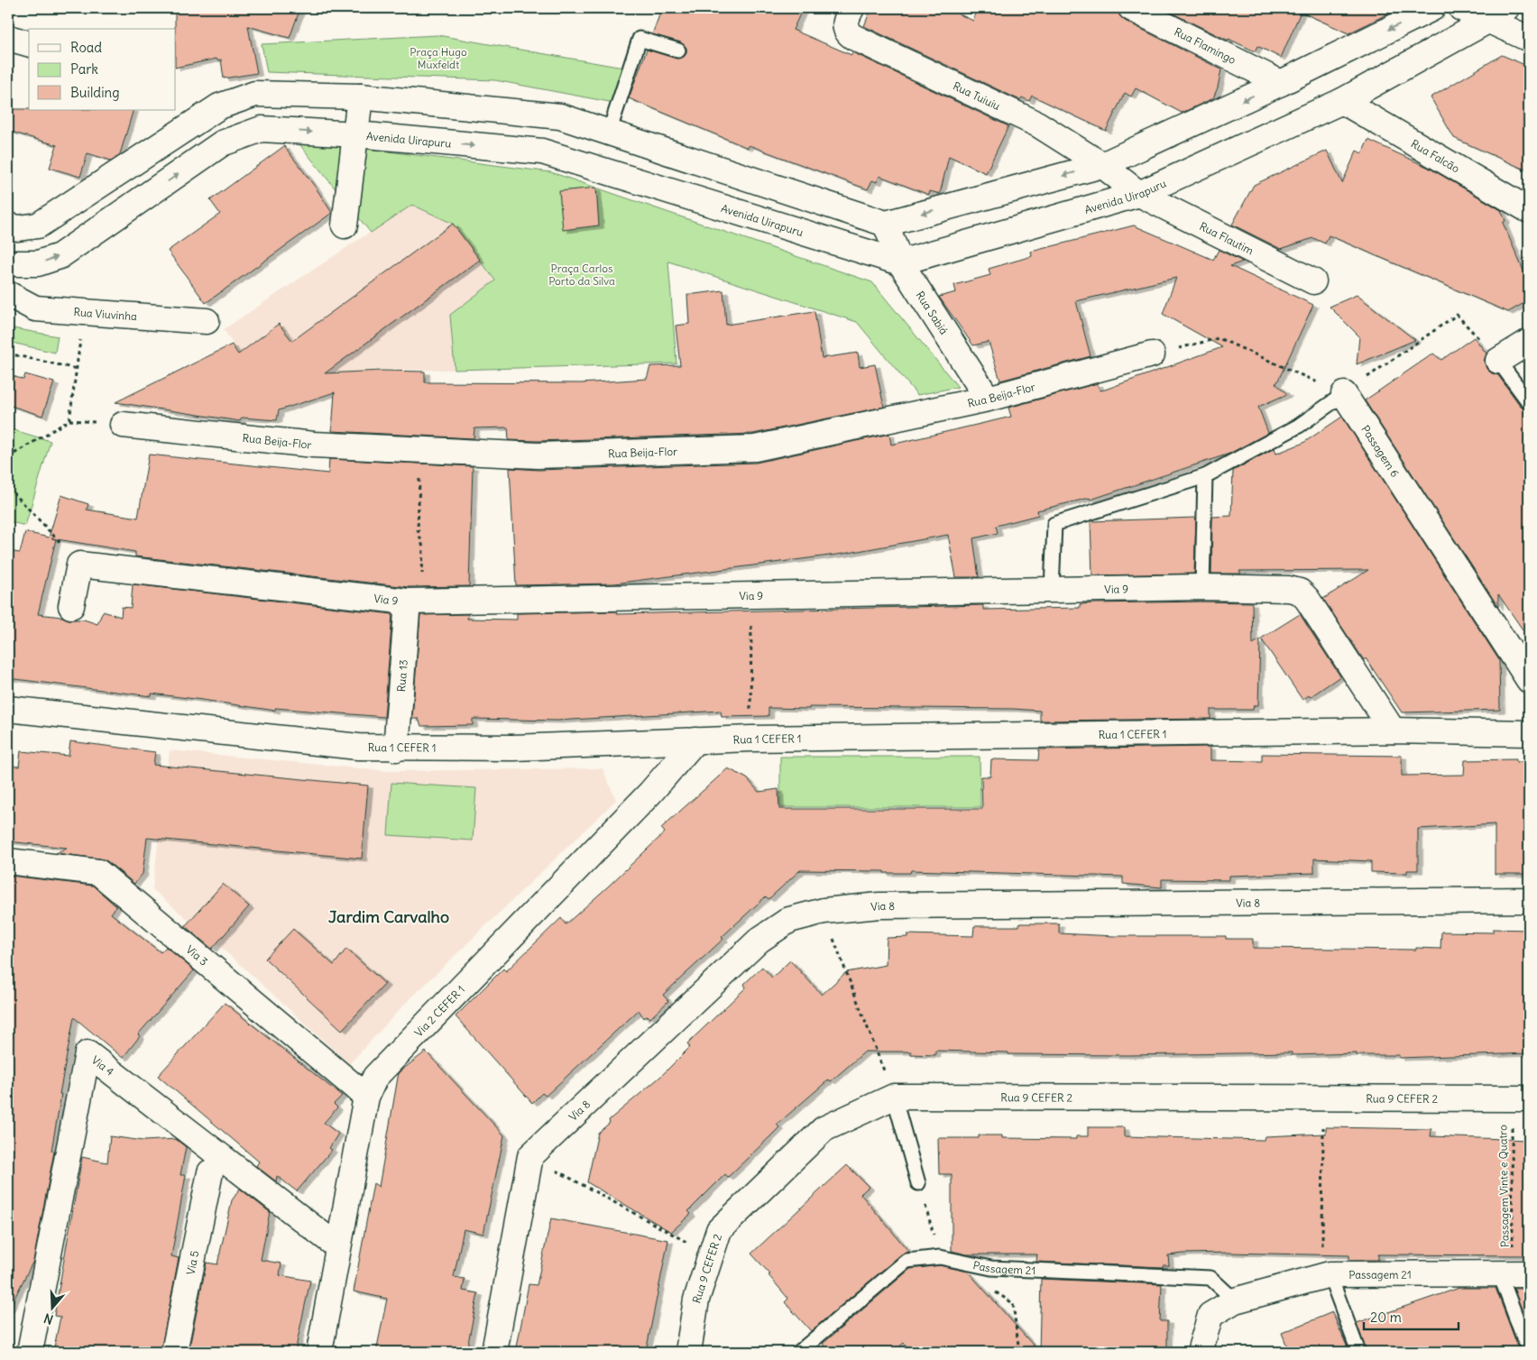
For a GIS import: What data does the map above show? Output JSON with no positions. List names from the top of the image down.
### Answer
{
  "streets": {
    "street": [
      "Rua Flamingo",
      "Rua Tuiuiu",
      "Avenida Uirapuru",
      "Rua Falcão",
      "Rua Flautim",
      "Rua Sabiá",
      "Rua Viuvinha",
      "Rua Beija-Flor",
      "Passagem 6",
      "Via 9",
      "Rua 13",
      "Rua 1 CEFER 1",
      "Via 8",
      "Via 3",
      "Via 2 CEFER 1",
      "Via 4",
      "Rua 9 CEFER 2",
      "Via 5",
      "Passagem 21"
    ],
    "path": ["Passagem Vinte e Quatro"]
  },
  "crossings": [
    ["Rua Tuiuiu", "Avenida Uirapuru"],
    ["Rua Tuiuiu", "Rua Flautim"],
    ["Avenida Uirapuru", "Rua Falcão"],
    ["Avenida Uirapuru", "Rua Flautim"],
    ["Avenida Uirapuru", "Rua Sabiá"],
    ["Rua Sabiá", "Rua Beija-Flor"],
    ["Via 9", "Rua 13"],
    ["Via 9", "Rua 1 CEFER 1"],
    ["Rua 13", "Rua 1 CEFER 1"],
    ["Rua 1 CEFER 1", "Via 2 CEFER 1"],
    ["Via 3", "Via 2 CEFER 1"],
    ["Via 2 CEFER 1", "Via 4"],
    ["Rua 9 CEFER 2", "Passagem Vinte e Quatro"],
    ["Passagem Vinte e Quatro", "Passagem 21"]
  ],
  "districts": ["Jardim Carvalho"],
  "parks": ["Praça Hugo Muxfeldt", "Praça Carlos Porto da Silva"],
  "legend": ["Road", "Park", "Building"],
  "scale_bar": "20 m",
  "north": "bottom"
}
